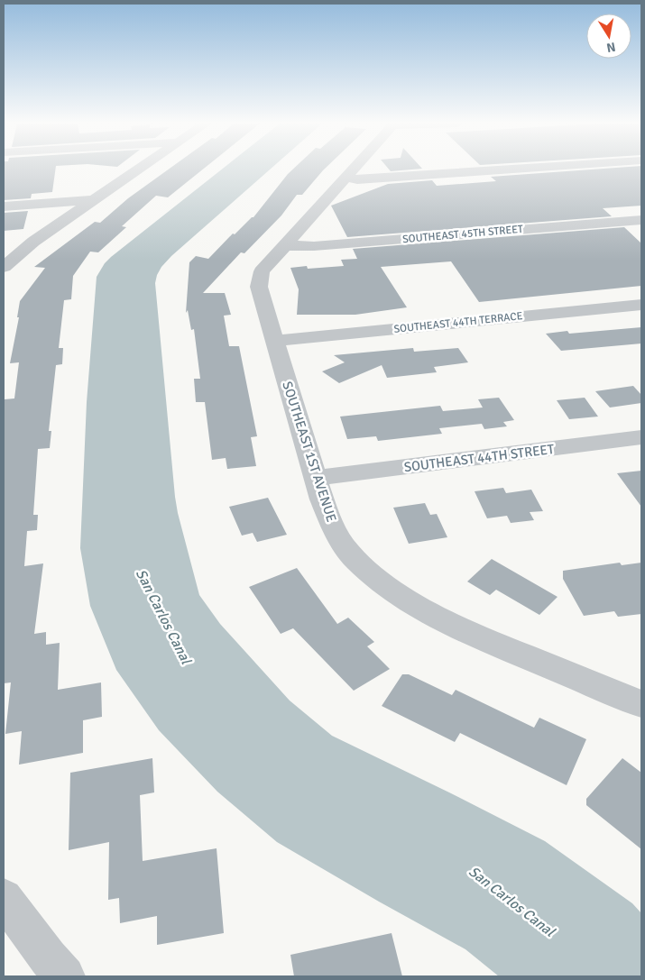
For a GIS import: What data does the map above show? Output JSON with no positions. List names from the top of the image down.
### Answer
{
  "streets": {
    "street": [
      "SOUTHEAST 45TH STREET",
      "SOUTHEAST 44TH TERRACE",
      "SOUTHEAST 1ST AVENUE",
      "SOUTHEAST 44TH STREET"
    ]
  },
  "crossings": [
    ["SOUTHEAST 45TH STREET", "SOUTHEAST 1ST AVENUE"],
    ["SOUTHEAST 44TH TERRACE", "SOUTHEAST 1ST AVENUE"],
    ["SOUTHEAST 1ST AVENUE", "SOUTHEAST 44TH STREET"]
  ],
  "water": ["San Carlos Canal"],
  "north": "bottom"
}
